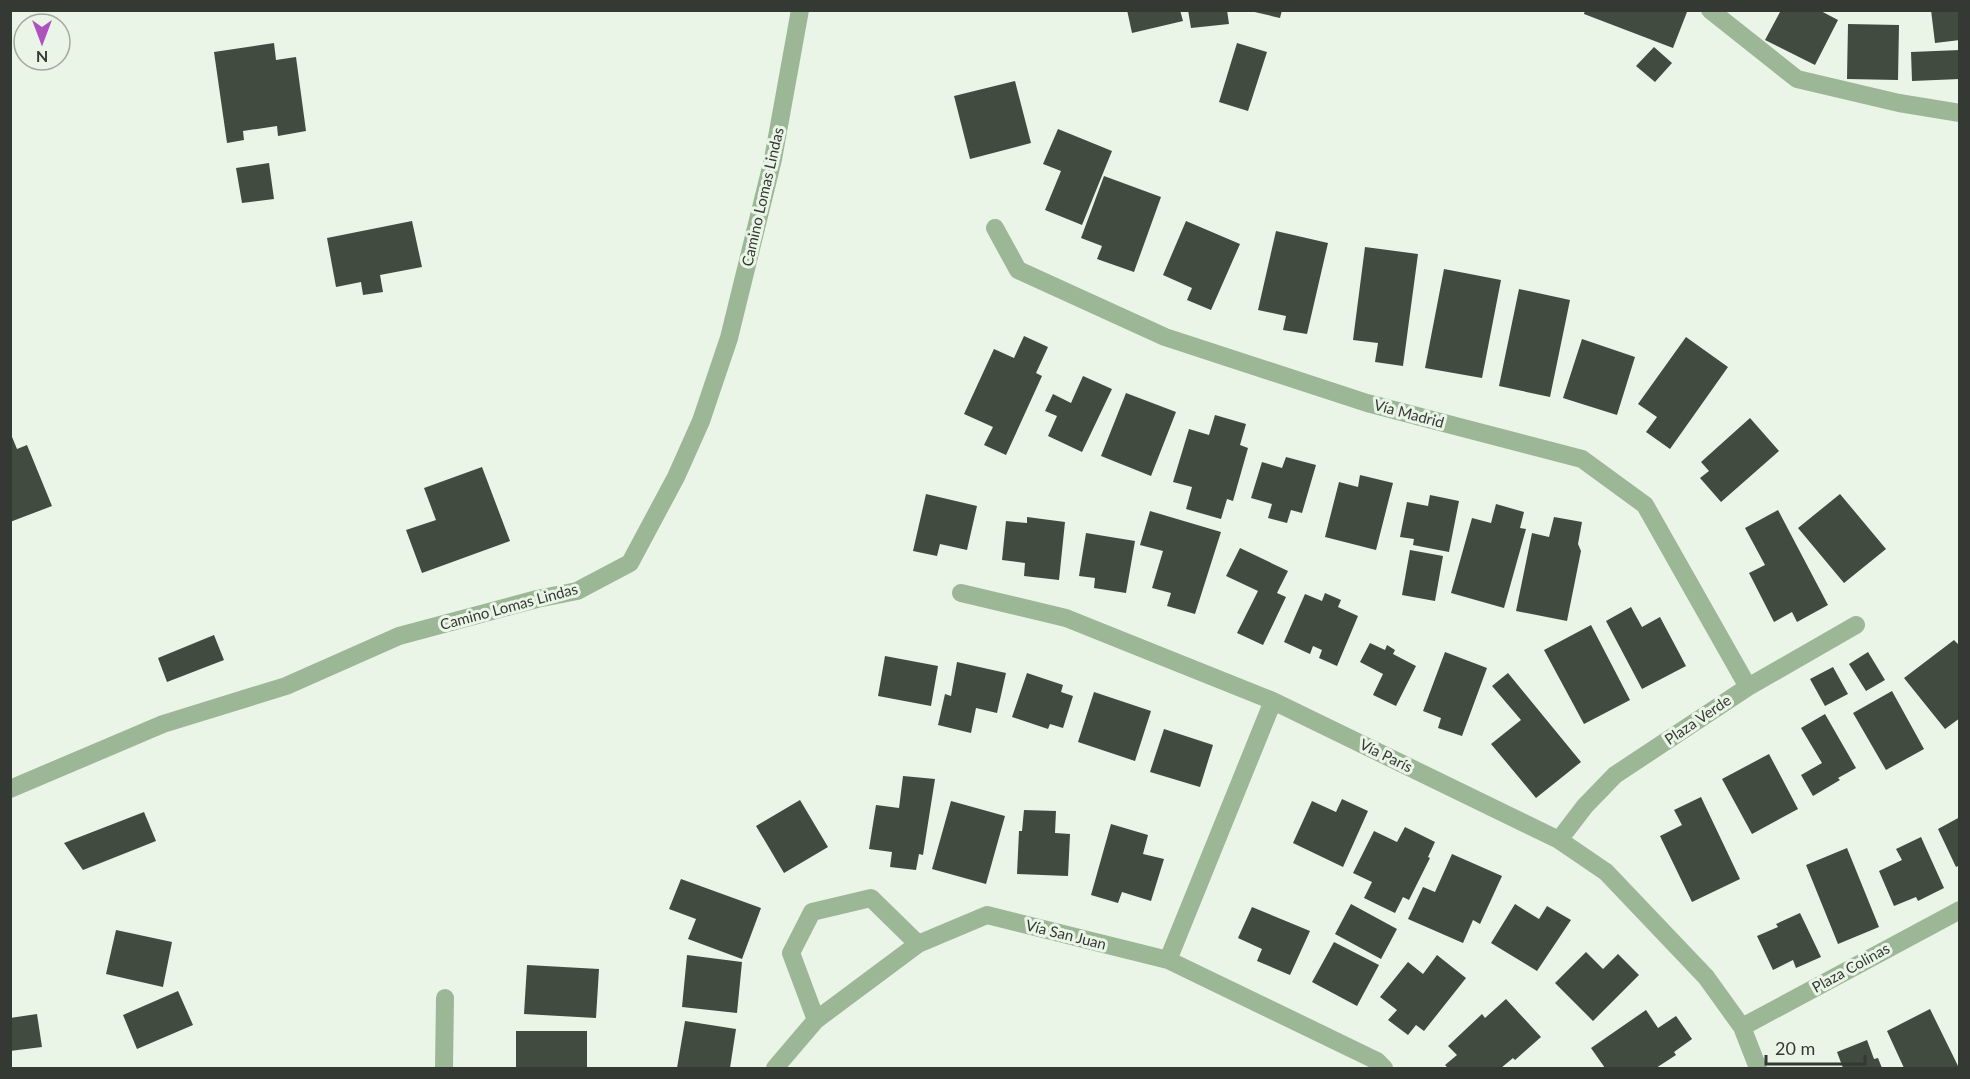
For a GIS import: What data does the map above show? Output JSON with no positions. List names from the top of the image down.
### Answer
{
  "streets": {
    "street": [
      "Camino Lomas Lindas",
      "Vía Madrid",
      "Plaza Verde",
      "Vía París",
      "Vía San Juan",
      "Plaza Colinas"
    ]
  },
  "crossings": [
    ["Vía Madrid", "Plaza Verde"],
    ["Plaza Verde", "Vía París"],
    ["Vía París", "Plaza Colinas"]
  ],
  "scale_bar": "20 m",
  "north": "bottom"
}
